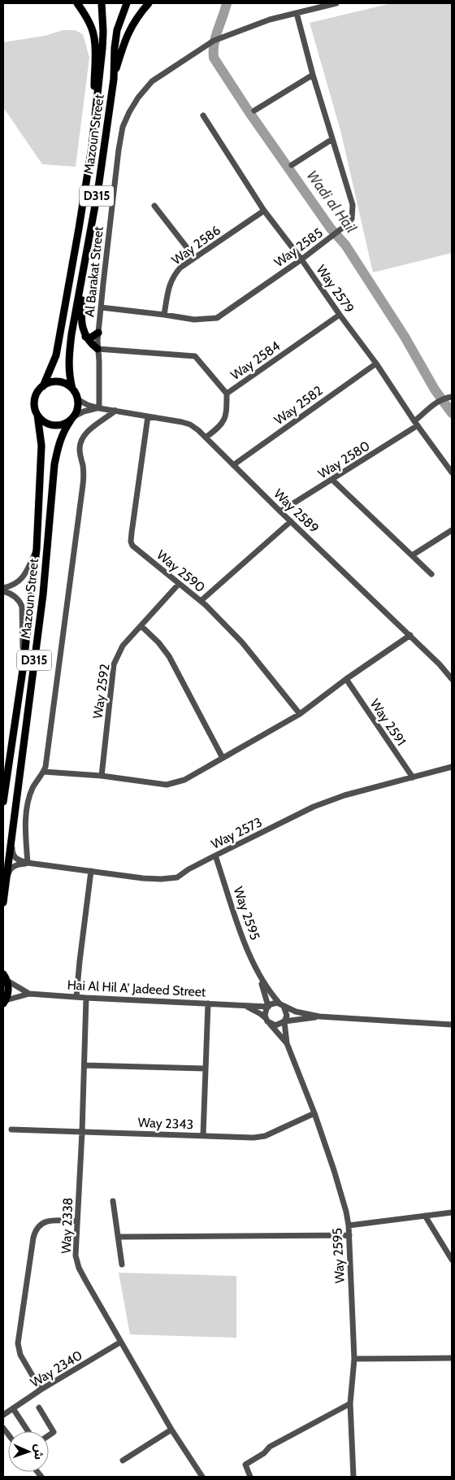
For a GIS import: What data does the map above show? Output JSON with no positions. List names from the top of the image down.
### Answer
{
  "streets": {
    "main road": ["Mazoun Street", "D315"],
    "street": [
      "Way 2586",
      "Way 2585",
      "Al Barakat Street",
      "Way 2579",
      "Way 2584",
      "Way 2582",
      "Way 2580",
      "Way 2589",
      "Way 2590",
      "Way 2592",
      "Way 2591",
      "Way 2573",
      "Way 2595",
      "Hai Al Hil A' Jadeed Street",
      "Way 2343",
      "Way 2338",
      "Way 2340"
    ]
  },
  "crossings": [
    ["Mazoun Street", "D315"],
    ["Mazoun Street", "Way 2589"],
    ["D315", "Way 2589"],
    ["Way 2586", "Way 2585"],
    ["Way 2586", "Way 2579"],
    ["Way 2585", "Al Barakat Street"],
    ["Way 2585", "Way 2579"],
    ["Al Barakat Street", "Way 2589"],
    ["Way 2579", "Way 2584"],
    ["Way 2579", "Way 2582"],
    ["Way 2579", "Way 2580"],
    ["Way 2584", "Way 2589"],
    ["Way 2582", "Way 2589"],
    ["Way 2580", "Way 2589"],
    ["Way 2589", "Way 2590"],
    ["Way 2590", "Way 2592"],
    ["Way 2591", "Way 2573"],
    ["Way 2573", "Way 2595"],
    ["Way 2595", "Hai Al Hil A' Jadeed Street"],
    ["Way 2595", "Way 2343"],
    ["Hai Al Hil A' Jadeed Street", "Way 2338"],
    ["Way 2343", "Way 2338"],
    ["Way 2338", "Way 2340"]
  ],
  "water": ["Wadi al Hail"],
  "north": "right"
}
